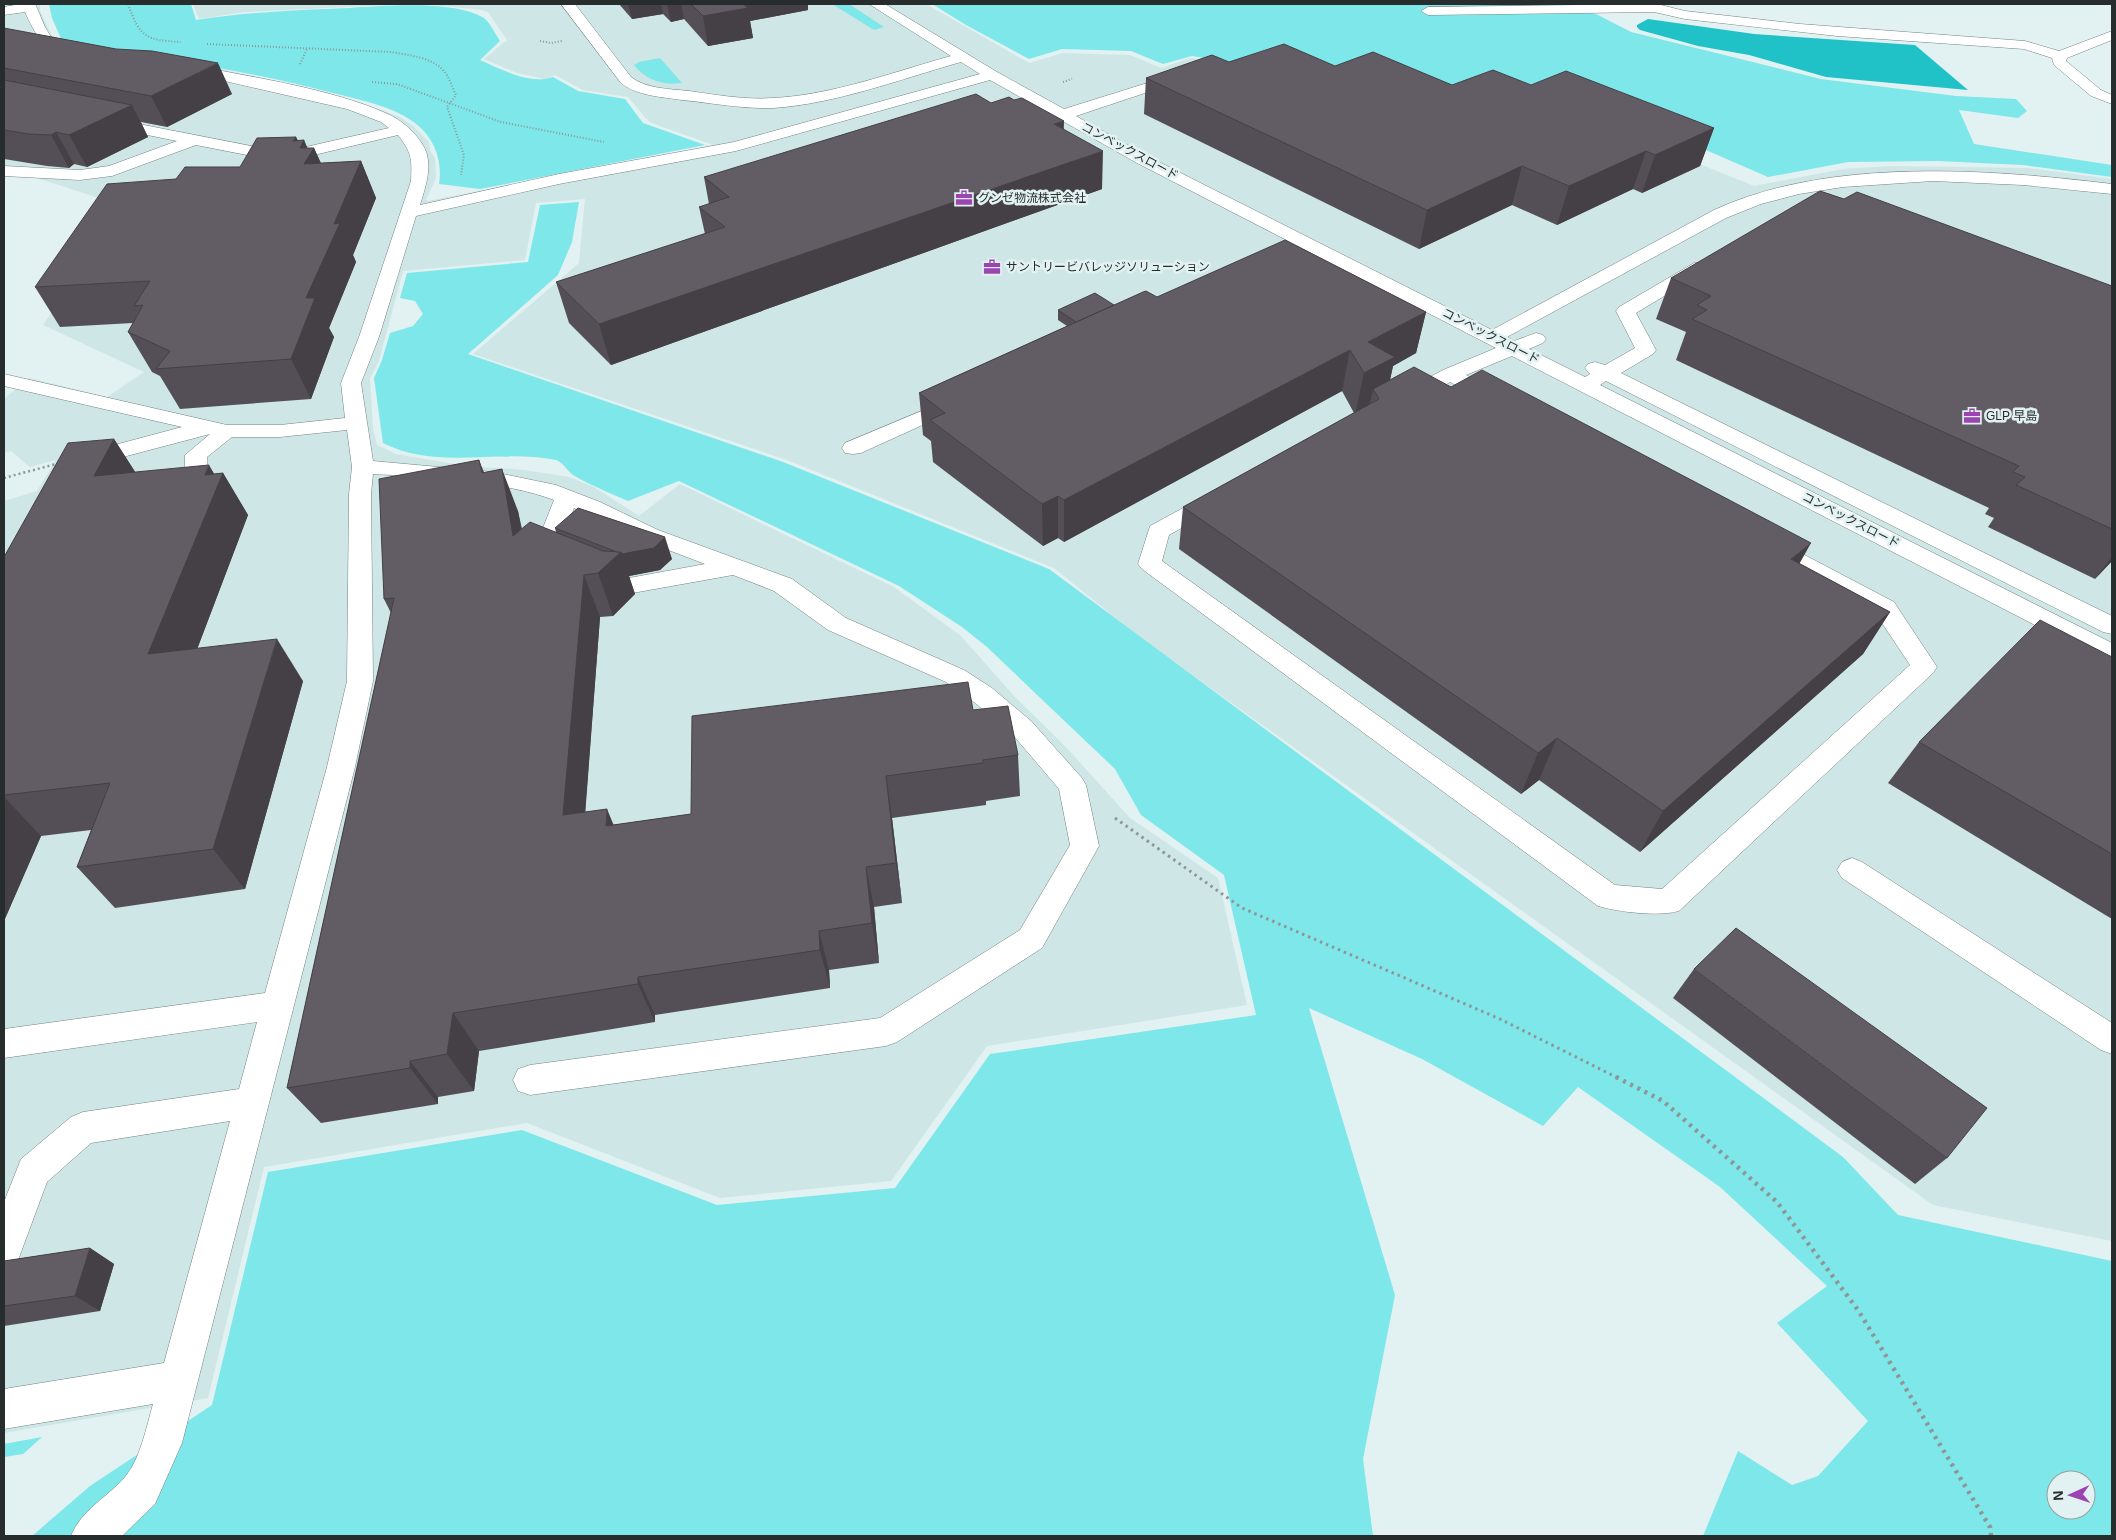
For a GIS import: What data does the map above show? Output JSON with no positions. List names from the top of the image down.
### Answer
{
  "streets": {
    "street": ["コンベックスロード"]
  },
  "places": {
    "office": ["グンゼ物流株式会社", "サントリービバレッジソリューション", "GLP 早島"]
  },
  "north": "left"
}
